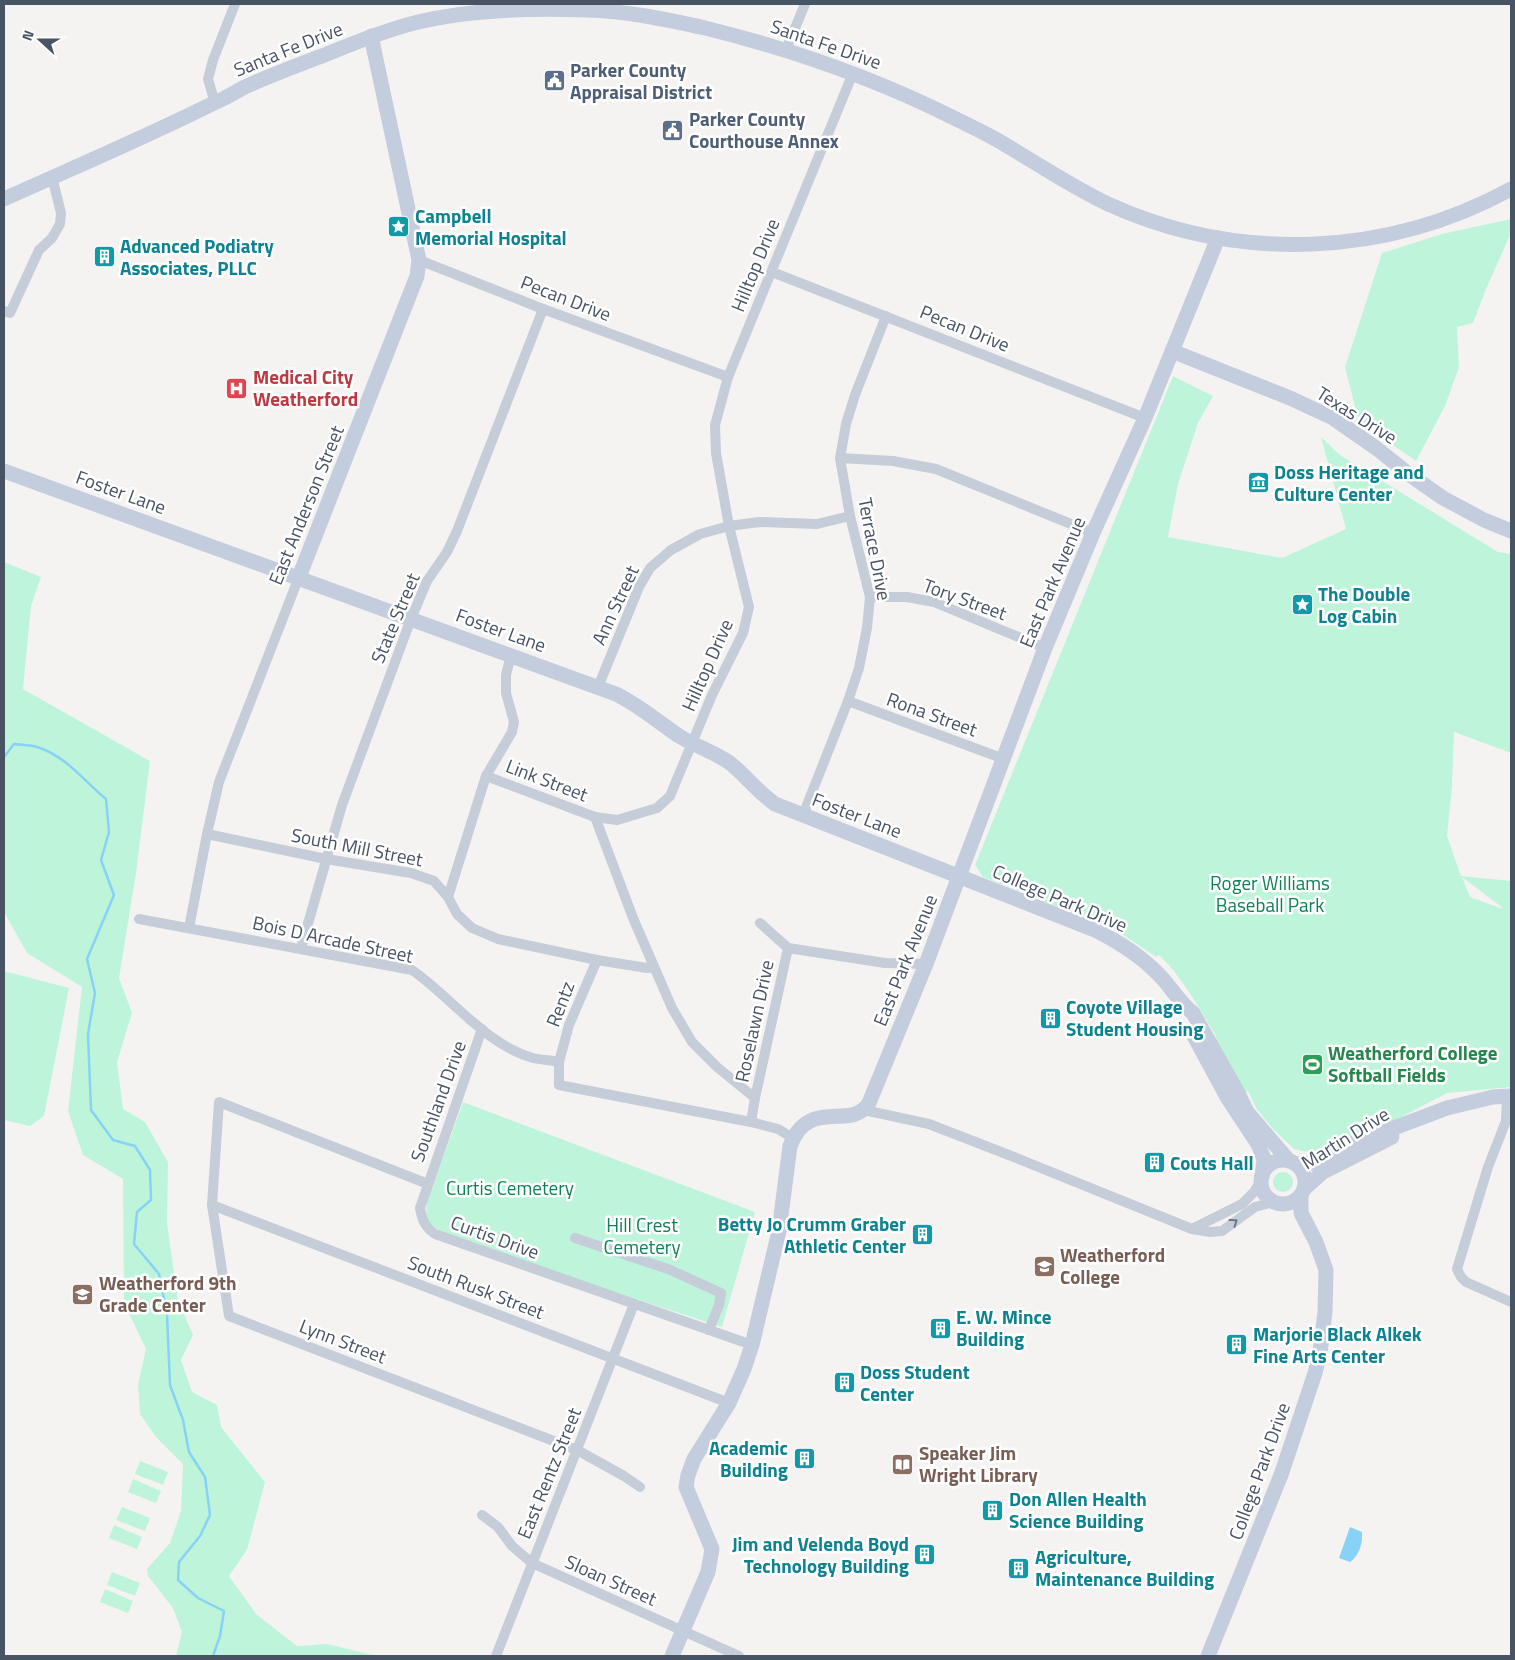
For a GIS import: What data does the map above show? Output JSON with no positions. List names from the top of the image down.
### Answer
{
  "streets": {
    "street": [
      "Santa Fe Drive",
      "Hilltop Drive",
      "Pecan Drive",
      "Texas Drive",
      "Foster Lane",
      "East Anderson Street",
      "Terrace Drive",
      "East Park Avenue",
      "Tory Street",
      "Ann Street",
      "State Street",
      "Rona Street",
      "Link Street",
      "South Mill Street",
      "College Park Drive",
      "Bois D Arcade Street",
      "Rentz",
      "Roselawn Drive",
      "Southland Drive",
      "Martin Drive",
      "Curtis Drive",
      "South Rusk Street",
      "Lynn Street",
      "East Rentz Street",
      "Sloan Street"
    ]
  },
  "crossings": [
    ["Santa Fe Drive", "Hilltop Drive"],
    ["Santa Fe Drive", "East Anderson Street"],
    ["Santa Fe Drive", "East Park Avenue"],
    ["Hilltop Drive", "Pecan Drive"],
    ["Hilltop Drive", "Foster Lane"],
    ["Hilltop Drive", "Ann Street"],
    ["Hilltop Drive", "Link Street"],
    ["Pecan Drive", "East Anderson Street"],
    ["Pecan Drive", "Terrace Drive"],
    ["Pecan Drive", "East Park Avenue"],
    ["Pecan Drive", "State Street"],
    ["Texas Drive", "East Park Avenue"],
    ["Foster Lane", "East Anderson Street"],
    ["Foster Lane", "Terrace Drive"],
    ["Foster Lane", "East Park Avenue"],
    ["Foster Lane", "Ann Street"],
    ["Foster Lane", "State Street"],
    ["Foster Lane", "College Park Drive"],
    ["East Anderson Street", "South Mill Street"],
    ["East Anderson Street", "Bois D Arcade Street"],
    ["Terrace Drive", "Tory Street"],
    ["Terrace Drive", "Ann Street"],
    ["Terrace Drive", "Rona Street"],
    ["East Park Avenue", "Tory Street"],
    ["East Park Avenue", "Rona Street"],
    ["East Park Avenue", "College Park Drive"],
    ["East Park Avenue", "Roselawn Drive"],
    ["State Street", "South Mill Street"],
    ["State Street", "Bois D Arcade Street"],
    ["South Mill Street", "Rentz"],
    ["College Park Drive", "Martin Drive"],
    ["Bois D Arcade Street", "Rentz"],
    ["Bois D Arcade Street", "Southland Drive"],
    ["Southland Drive", "Curtis Drive"],
    ["Southland Drive", "Lynn Street"],
    ["Curtis Drive", "Lynn Street"],
    ["Curtis Drive", "East Rentz Street"],
    ["South Rusk Street", "Lynn Street"],
    ["South Rusk Street", "East Rentz Street"],
    ["Lynn Street", "East Rentz Street"],
    ["East Rentz Street", "Sloan Street"]
  ],
  "parks": ["Roger Williams Baseball Park", "Curtis Cemetery", "Hill Crest Cemetery"],
  "places": {
    "public building": ["Parker County Appraisal District", "Parker County Courthouse Annex"],
    "place": ["Campbell Memorial Hospital", "The Double Log Cabin"],
    "building": [
      "Advanced Podiatry Associates, PLLC",
      "Coyote Village Student Housing",
      "Couts Hall",
      "Betty Jo Crumm Graber Athletic Center",
      "E. W. Mince Building",
      "Marjorie Black Alkek Fine Arts Center",
      "Doss Student Center",
      "Academic Building",
      "Don Allen Health Science Building",
      "Jim and Velenda Boyd Technology Building",
      "Agriculture, Maintenance Building"
    ],
    "hospital": ["Medical City Weatherford"],
    "museum": ["Doss Heritage and Culture Center"],
    "sports": ["Weatherford College Softball Fields"],
    "school or university": ["Weatherford College", "Weatherford 9th Grade Center"],
    "library": ["Speaker Jim Wright Library"]
  },
  "north": "left"
}
